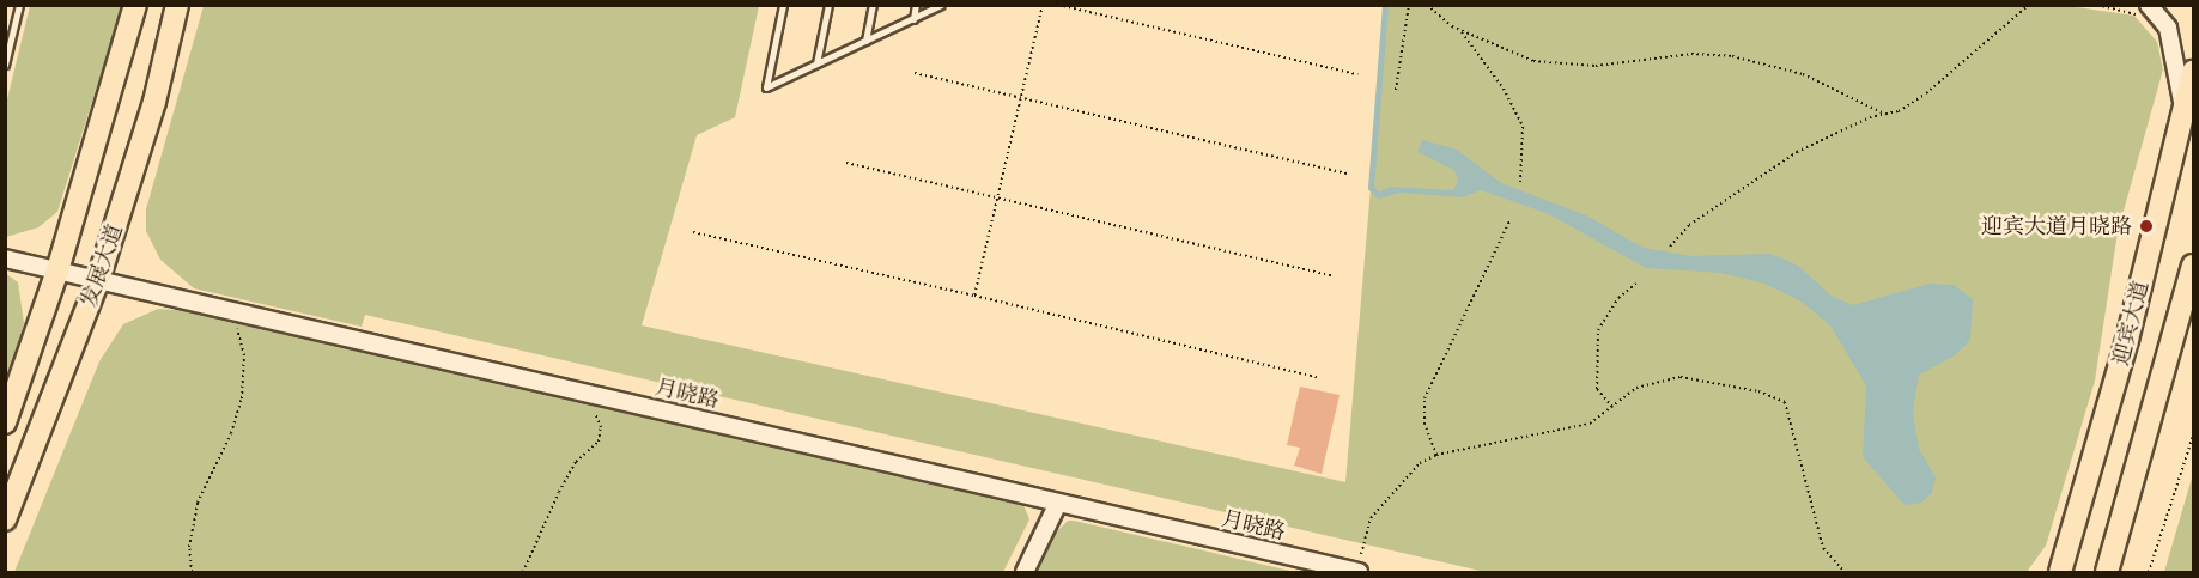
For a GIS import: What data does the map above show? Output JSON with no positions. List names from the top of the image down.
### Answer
{
  "streets": {
    "main road": ["发展大道", "迎宾大道"],
    "street": ["月晓路"]
  },
  "crossings": [
    ["发展大道", "月晓路"]
  ],
  "places": ["迎宾大道月晓路"]
}
